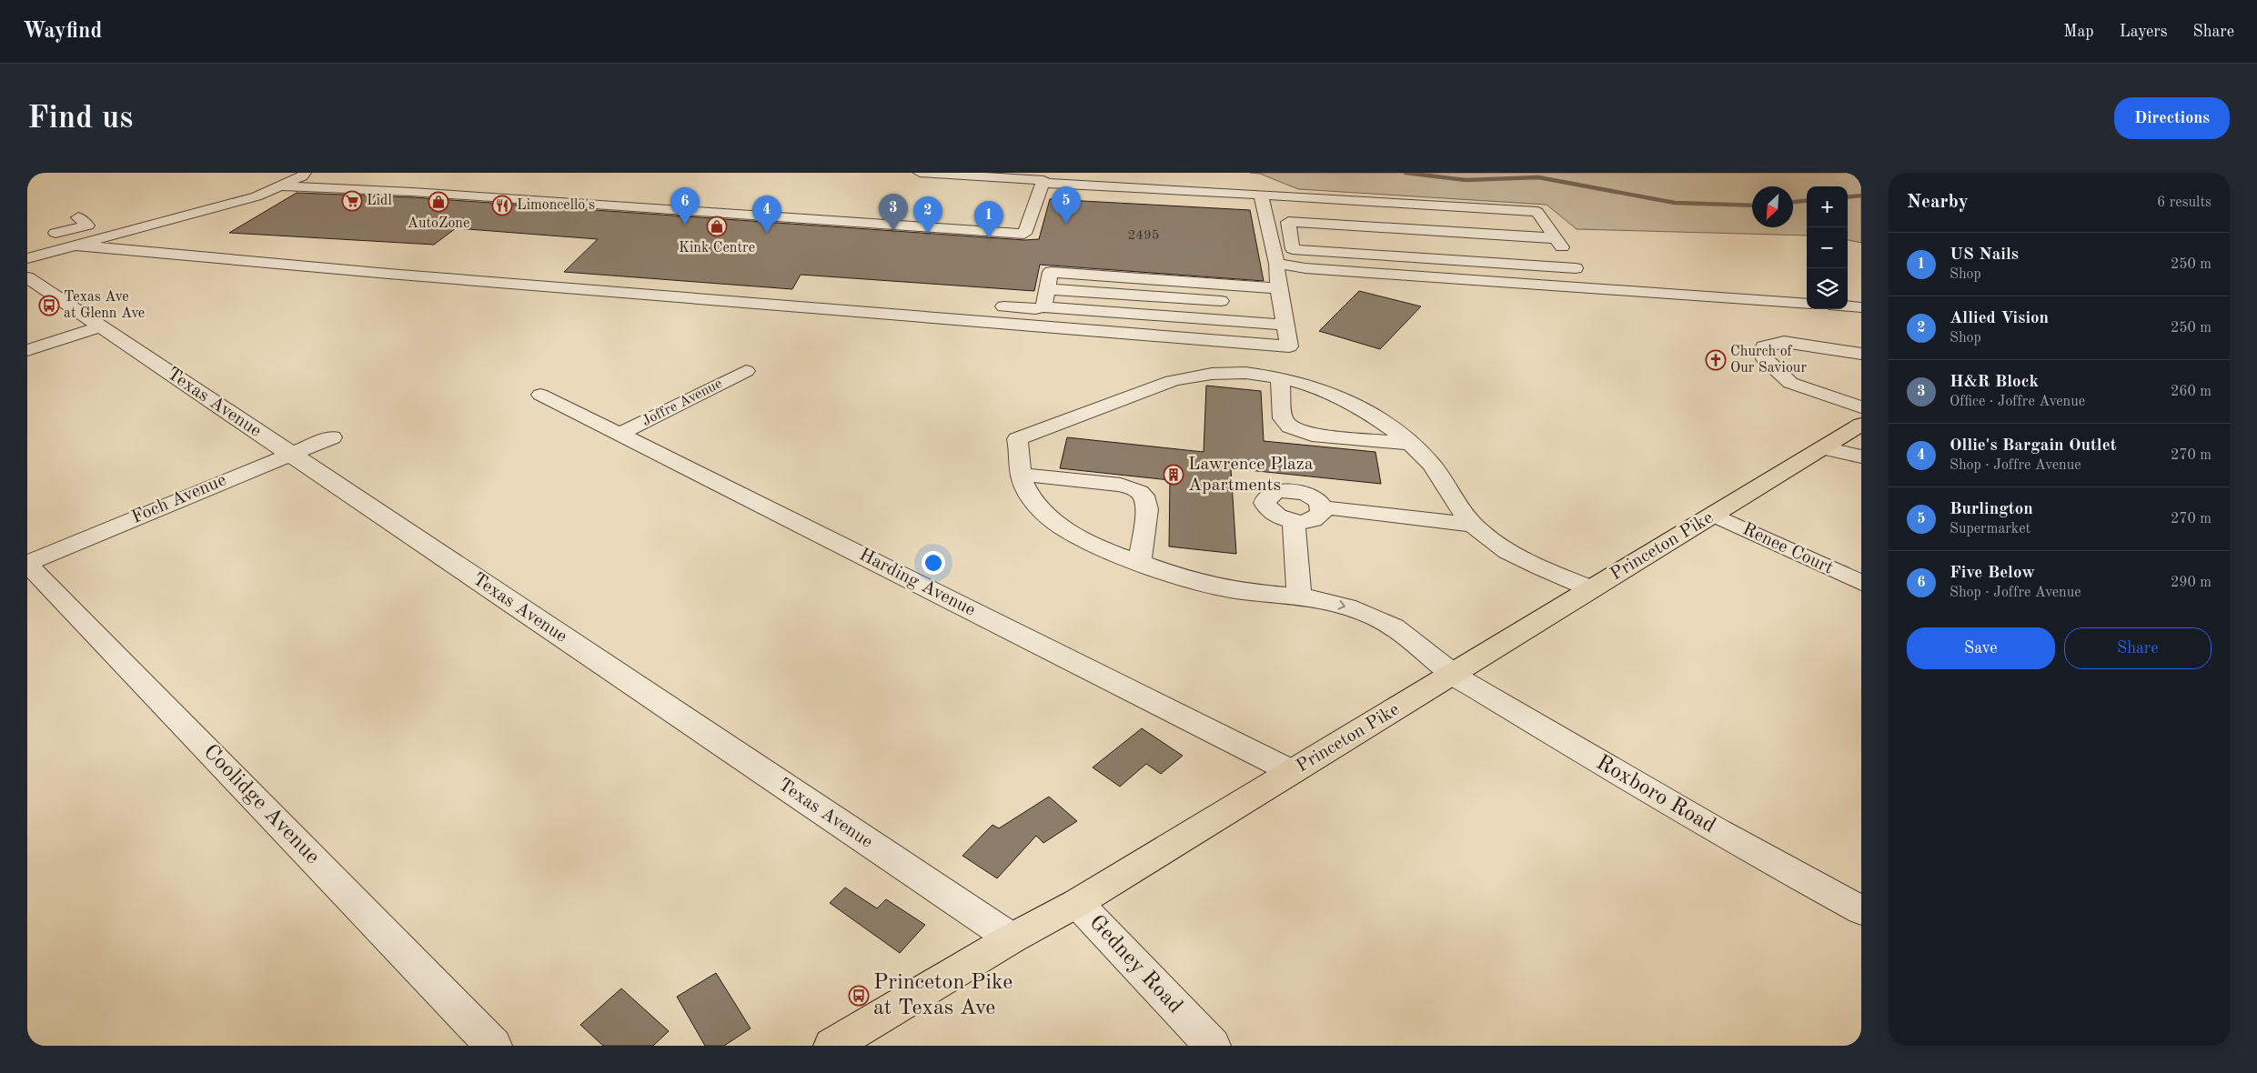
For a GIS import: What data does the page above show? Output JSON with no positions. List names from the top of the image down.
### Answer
{
  "streets": {
    "main road": ["Princeton Pike"],
    "street": [
      "Texas Avenue",
      "Joffre Avenue",
      "Foch Avenue",
      "Renee Court",
      "Harding Avenue",
      "Roxboro Road",
      "Coolidge Avenue",
      "Gedney Road"
    ]
  },
  "crossings": [
    ["Texas Avenue", "Foch Avenue"],
    ["Texas Avenue", "Princeton Pike"],
    ["Joffre Avenue", "Harding Avenue"],
    ["Foch Avenue", "Coolidge Avenue"],
    ["Princeton Pike", "Renee Court"],
    ["Princeton Pike", "Harding Avenue"],
    ["Princeton Pike", "Roxboro Road"],
    ["Princeton Pike", "Gedney Road"]
  ],
  "places": {
    "supermarket": ["Lidl"],
    "shop": ["AutoZone", "Kink Centre"],
    "restaurant": ["Limoncello's"],
    "bus stop": ["Texas Ave at Glenn Ave", "Princeton Pike at Texas Ave"],
    "church": ["Church of Our Saviour"],
    "building": ["Lawrence Plaza Apartments"]
  },
  "house_numbers": ["2495"],
  "north": "bottom left",
  "page": {
    "header": "Wayfind",
    "nav": ["Map", "Layers", "Share"],
    "buttons": [
      "Directions",
      ["Save", "Share"]
    ],
    "title": "Find us",
    "heading": ["Nearby", "6 results"],
    "map_buttons": ["+", "−"],
    "pins": [
      "5",
      "6",
      "3",
      "4",
      "2",
      "1"
    ],
    "list": [
      {
        "mark": "1",
        "name": "US Nails",
        "note": "Shop",
        "value": "250 m"
      },
      {
        "mark": "2",
        "name": "Allied Vision",
        "note": "Shop",
        "value": "250 m"
      },
      {
        "mark": "3",
        "name": "H&R Block",
        "note": "Office · Joffre Avenue",
        "value": "260 m"
      },
      {
        "mark": "4",
        "name": "Ollie's Bargain Outlet",
        "note": "Shop · Joffre Avenue",
        "value": "270 m"
      },
      {
        "mark": "5",
        "name": "Burlington",
        "note": "Supermarket",
        "value": "270 m"
      },
      {
        "mark": "6",
        "name": "Five Below",
        "note": "Shop · Joffre Avenue",
        "value": "290 m"
      }
    ]
  }
}
